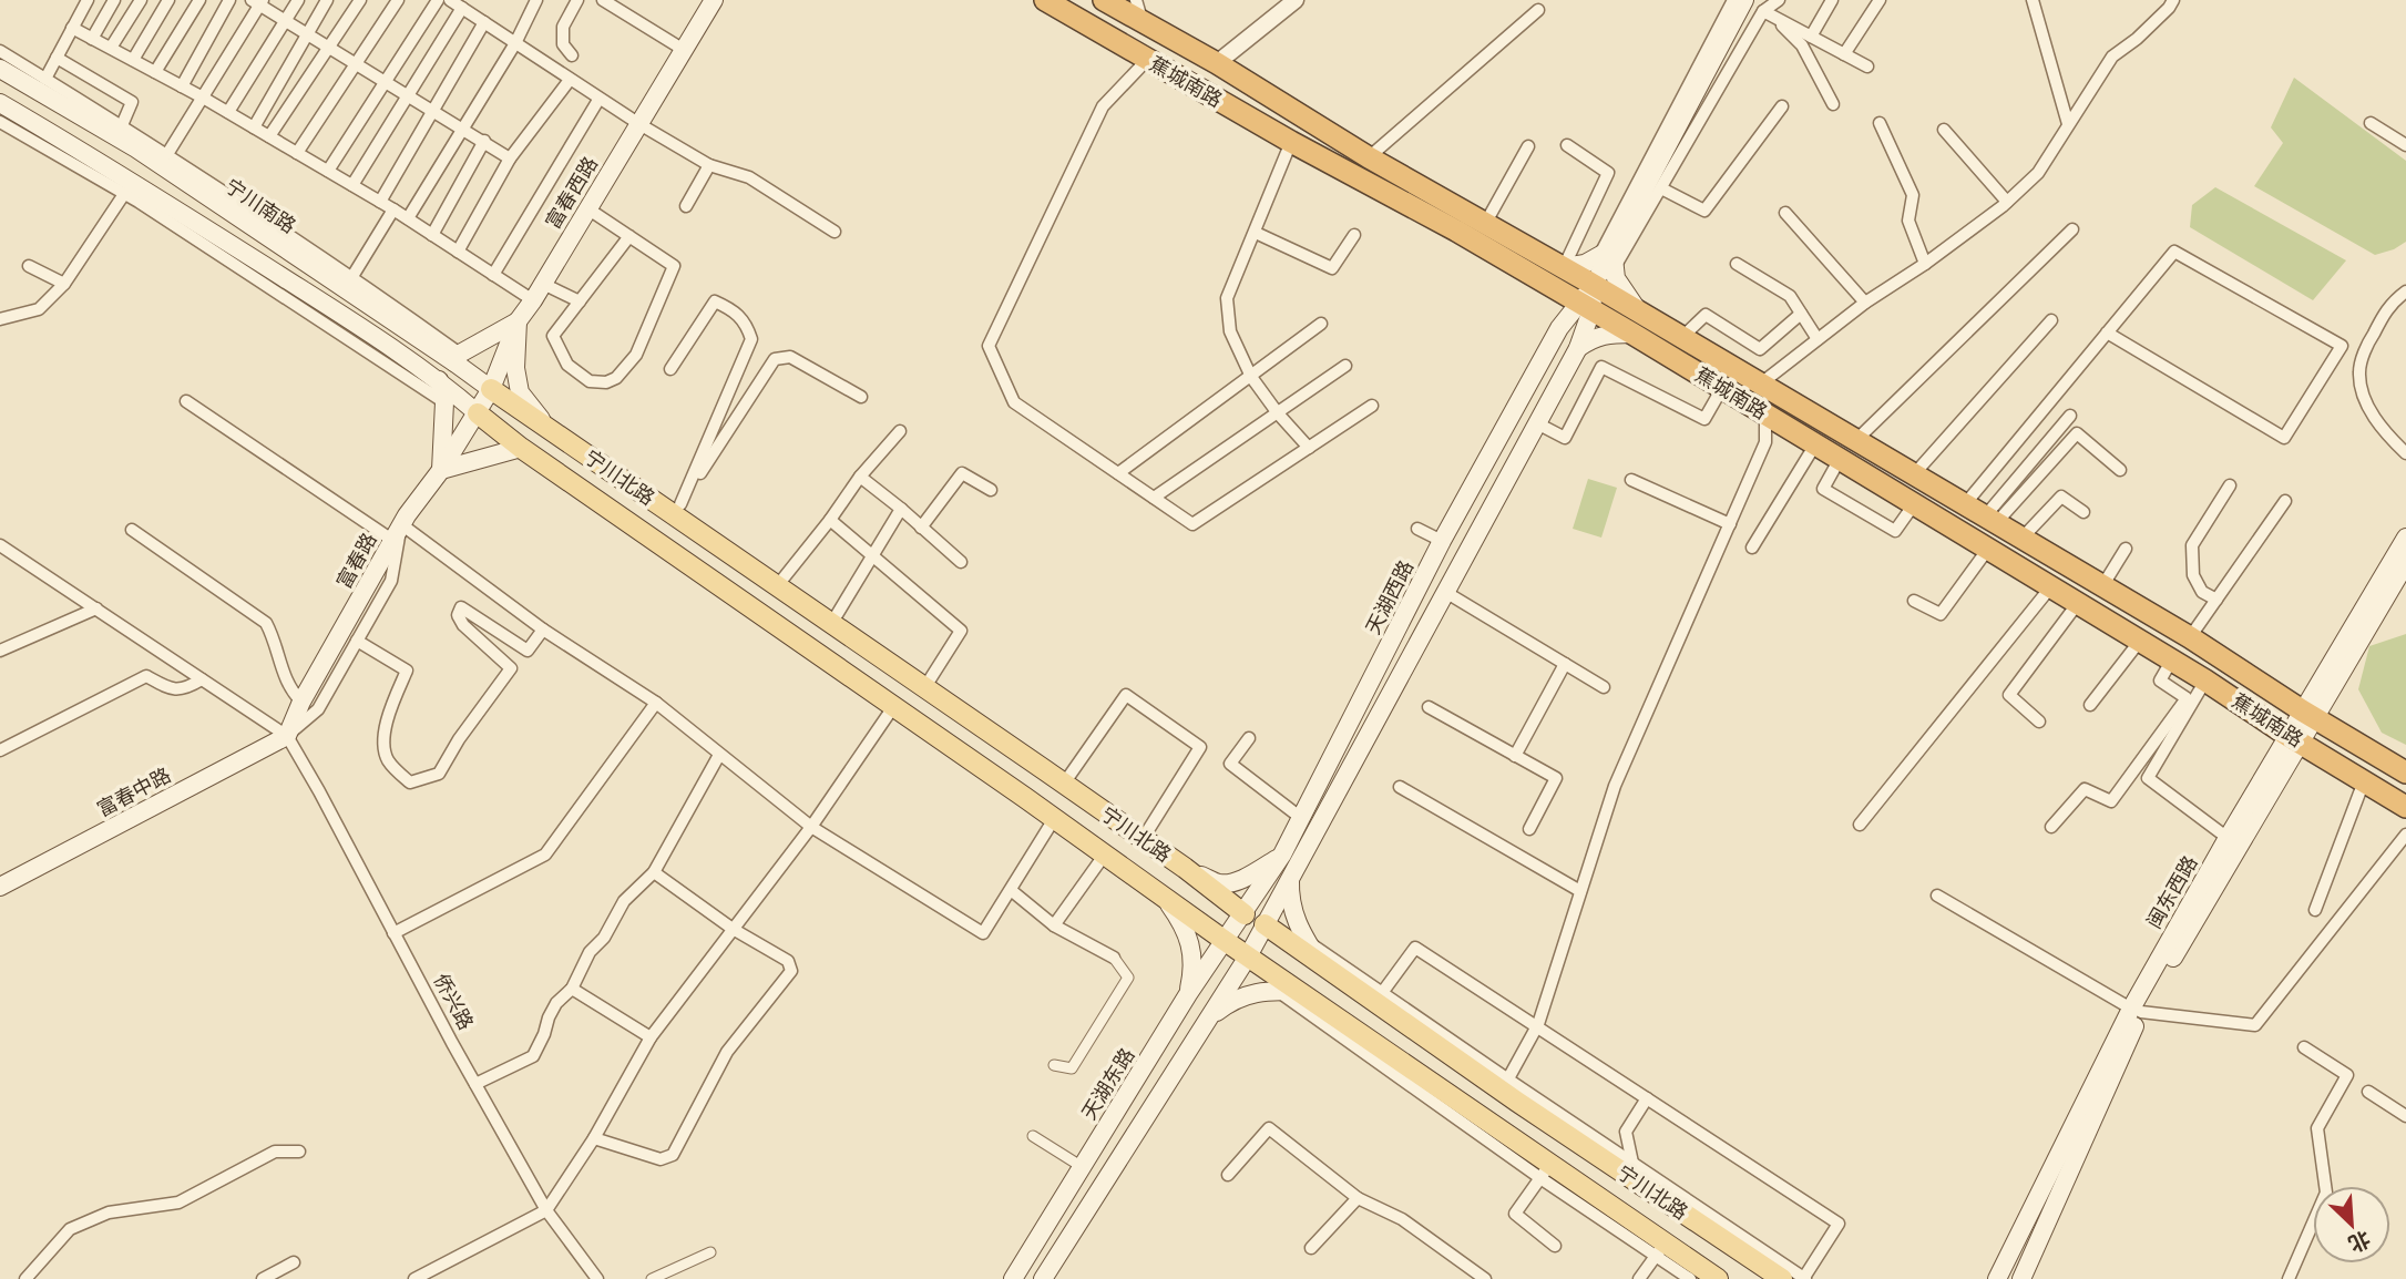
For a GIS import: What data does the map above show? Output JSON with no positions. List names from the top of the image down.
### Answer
{
  "streets": {
    "highway": ["蕉城南路"],
    "main road": [
      "富春西路",
      "宁川南路",
      "宁川北路",
      "富春路",
      "天湖西路",
      "富春中路",
      "闽东西路",
      "天湖东路"
    ],
    "street": ["侨兴路"]
  },
  "crossings": [
    ["蕉城南路", "天湖西路"],
    ["蕉城南路", "闽东西路"],
    ["富春西路", "宁川南路"],
    ["富春西路", "宁川北路"],
    ["富春西路", "富春路"],
    ["宁川南路", "宁川北路"],
    ["宁川北路", "富春路"],
    ["宁川北路", "天湖西路"],
    ["宁川北路", "天湖东路"],
    ["富春路", "富春中路"],
    ["富春路", "侨兴路"],
    ["天湖西路", "天湖东路"],
    ["富春中路", "侨兴路"]
  ],
  "north": "bottom right"
}
